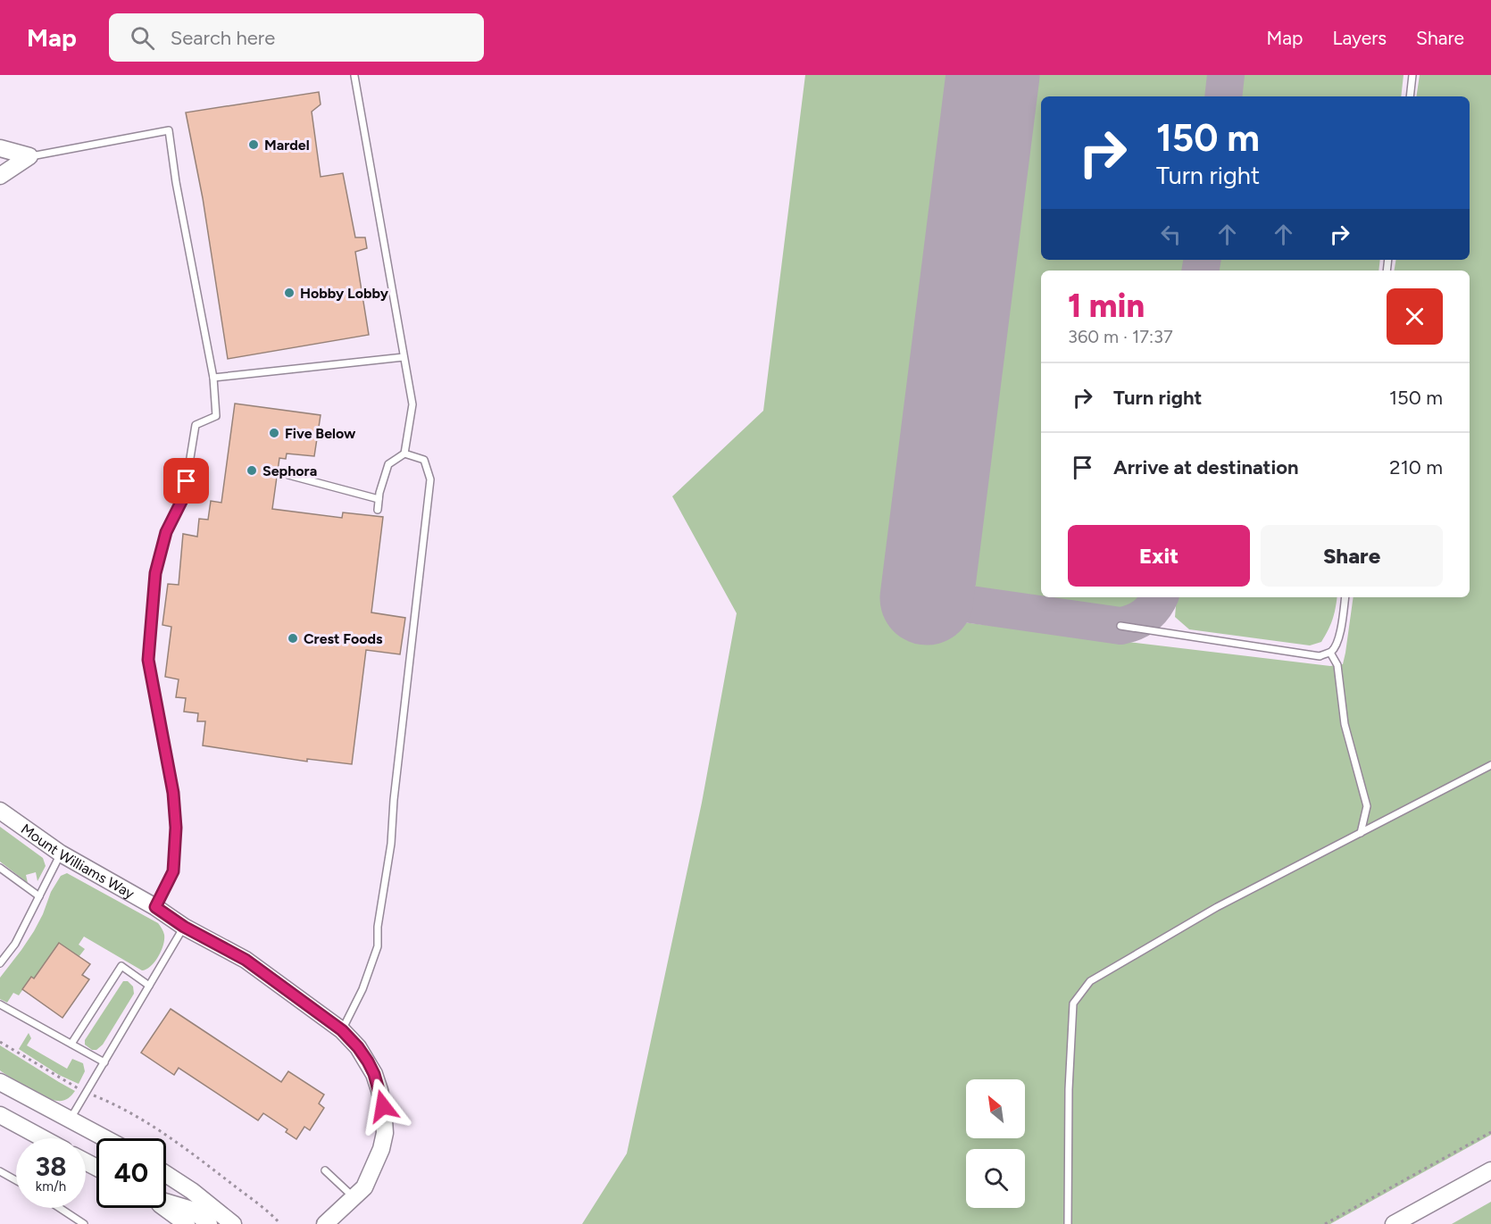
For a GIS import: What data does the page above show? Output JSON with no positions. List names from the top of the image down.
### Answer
{
  "streets": {
    "street": ["Mount Williams Way"]
  },
  "places": [
    "Mardel",
    "Hobby Lobby",
    "Five Below",
    "Sephora",
    "Crest Foods"
  ],
  "north": "top left",
  "page": {
    "header": "Map",
    "search": "Search here",
    "nav": ["Map", "Layers", "Share"],
    "turn": ["150 m", "Turn right"],
    "heading": ["1 min", "360 m · 17:37"],
    "list": [
      {
        "name": "Turn right",
        "value": "150 m"
      },
      {
        "name": "Arrive at destination",
        "value": "210 m"
      }
    ],
    "buttons": ["Exit", "Share"],
    "speed": "38 km/h",
    "limit": "40"
  }
}
